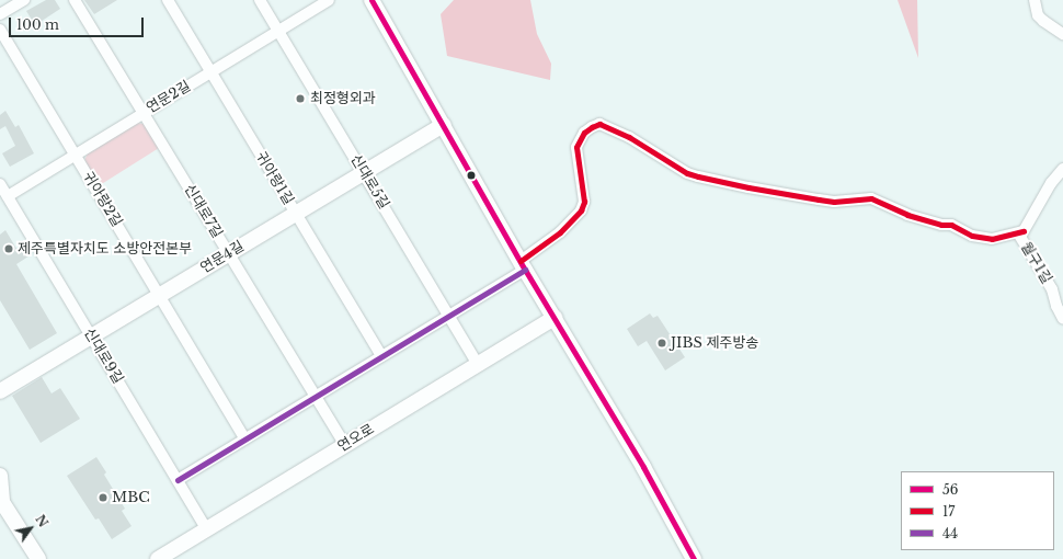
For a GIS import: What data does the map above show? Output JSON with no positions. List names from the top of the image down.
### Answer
{
  "streets": {
    "street": [
      "연문2길",
      "귀아랑1길",
      "신대로5길",
      "귀아랑2길",
      "신대로7길",
      "연문4길",
      "월구1길",
      "신대로9길",
      "연오로"
    ]
  },
  "crossings": [
    ["연문2길", "귀아랑1길"],
    ["연문2길", "신대로5길"],
    ["연문2길", "귀아랑2길"],
    ["연문2길", "신대로7길"],
    ["연문2길", "신대로9길"],
    ["귀아랑1길", "연문4길"],
    ["신대로5길", "연문4길"],
    ["신대로5길", "연오로"],
    ["귀아랑2길", "연문4길"],
    ["신대로7길", "연문4길"],
    ["신대로7길", "연오로"],
    ["연문4길", "신대로9길"],
    ["신대로9길", "연오로"]
  ],
  "places": [
    "최정형외과",
    "제주특별자치도 소방안전본부",
    "JIBS 제주방송",
    "MBC"
  ],
  "lines": ["transit line 56", "transit line 17", "transit line 44"],
  "legend": ["56", "17", "44"],
  "scale_bar": "100 m",
  "north": "top right"
}
